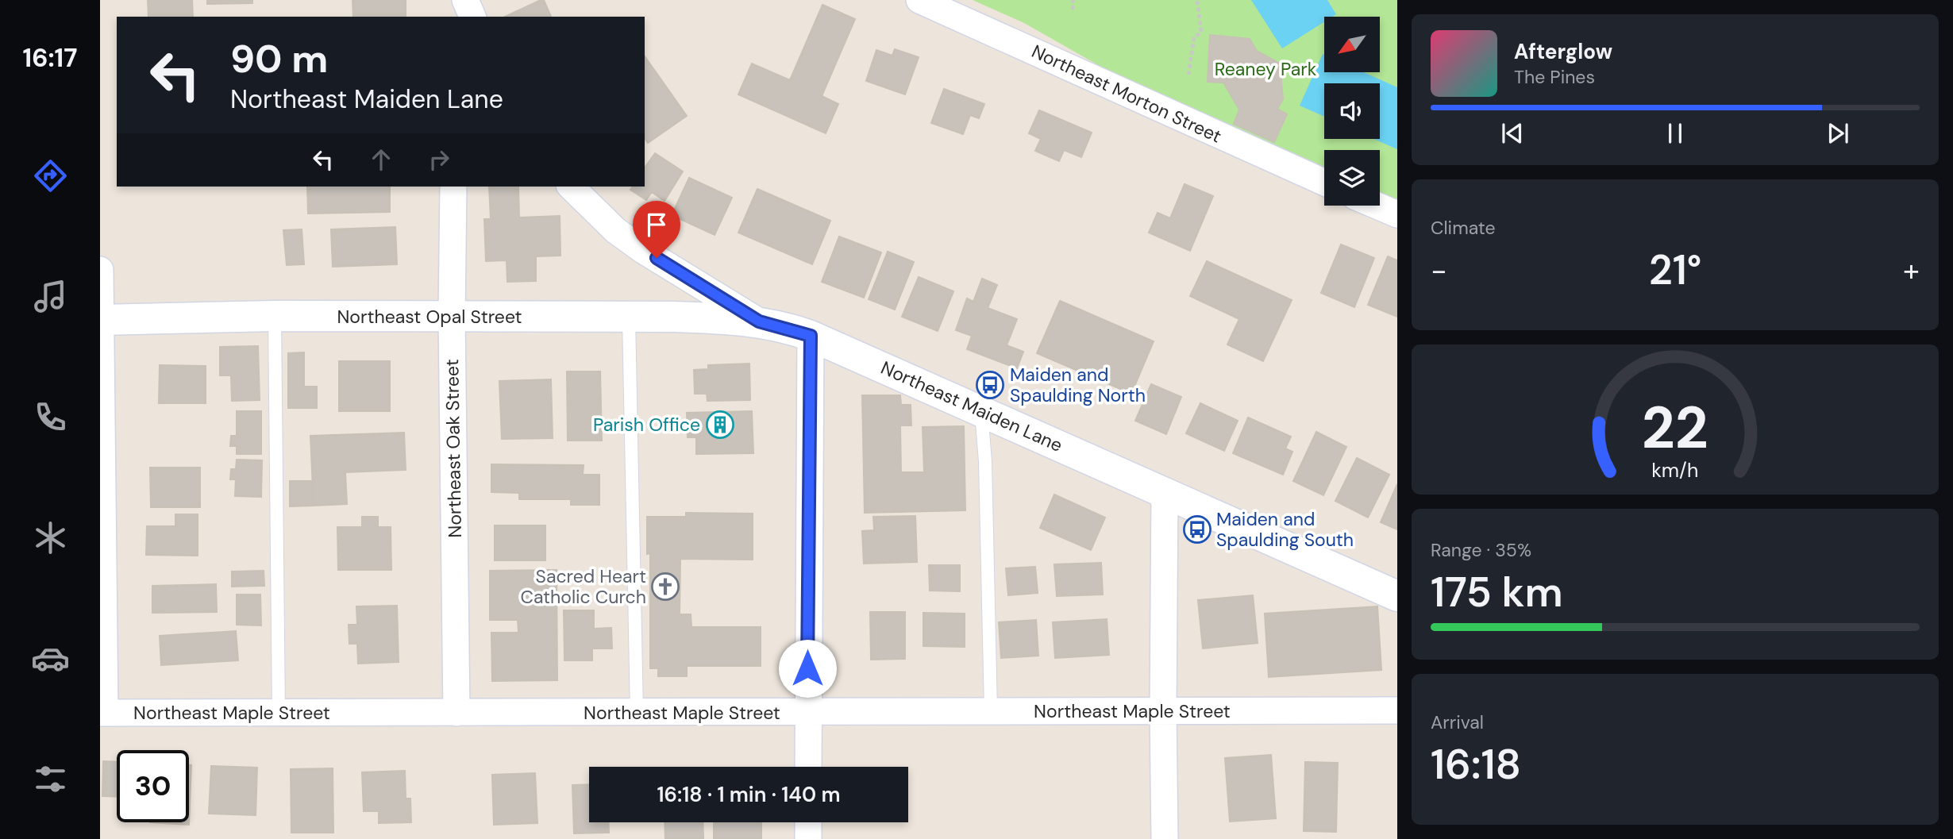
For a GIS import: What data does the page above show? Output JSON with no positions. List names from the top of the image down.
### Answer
{
  "streets": {
    "street": [
      "Northeast Morton Street",
      "Northeast Opal Street",
      "Northeast Maiden Lane",
      "Northeast Oak Street",
      "Northeast Maple Street"
    ]
  },
  "crossings": [
    ["Northeast Opal Street", "Northeast Maiden Lane"],
    ["Northeast Opal Street", "Northeast Oak Street"],
    ["Northeast Oak Street", "Northeast Maple Street"]
  ],
  "parks": ["Reaney Park"],
  "places": {
    "bus stop": ["Maiden and Spaulding North", "Maiden and Spaulding South"],
    "building": ["Parish Office"],
    "church": ["Sacred Heart Catholic Curch"]
  },
  "north": "bottom left",
  "page": {
    "tabs": "16:17",
    "turn": ["90 m", "Northeast Maiden Lane"],
    "song": ["Afterglow", "The Pines"],
    "tile": [
      "Climate",
      ["Range · 35%", "175 km"],
      ["Arrival", "16:18"]
    ],
    "heat": ["−", "21°", "+"],
    "limit": "30",
    "trip": "16:18 · 1 min · 140 m",
    "gauge": ["22", "km/h"]
  }
}
